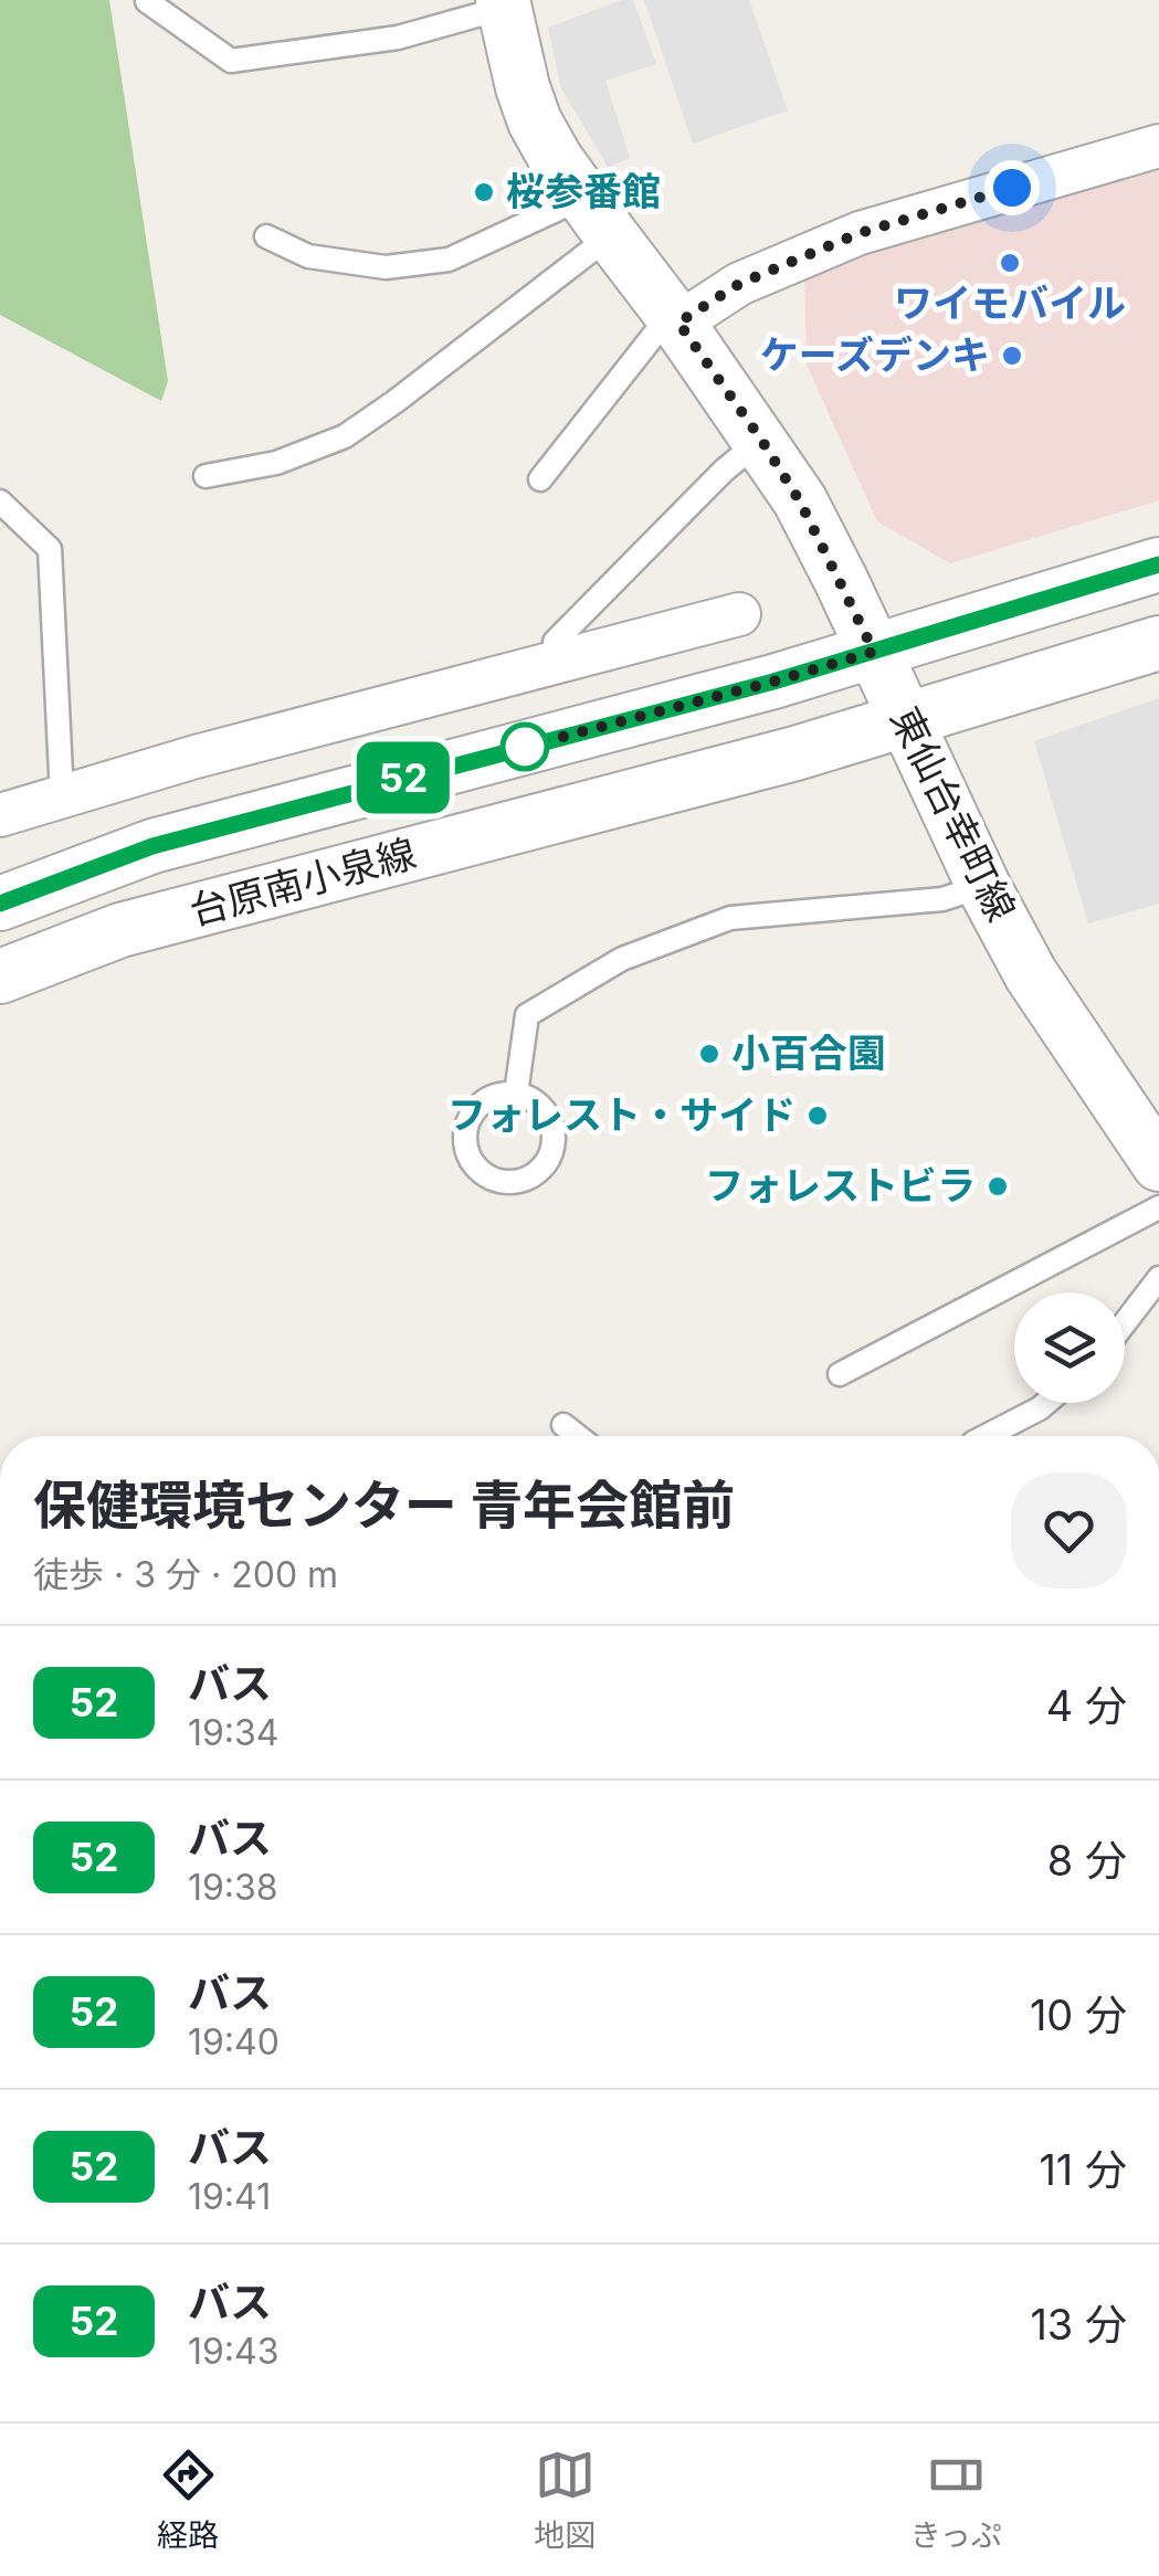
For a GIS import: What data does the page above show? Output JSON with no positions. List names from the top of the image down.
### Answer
{
  "streets": {
    "street": ["東仙台幸町線", "台原南小泉線"]
  },
  "crossings": [
    ["東仙台幸町線", "台原南小泉線"]
  ],
  "places": [
    "桜参番館",
    "ワイモバイル",
    "ケーズデンキ",
    "小百合園",
    "フォレスト・サイド",
    "フォレストビラ"
  ],
  "lines": ["bus line 52"],
  "page": {
    "on_map": "52",
    "heading": ["保健環境センター 青年会館前", "徒歩 · 3 分 · 200 m"],
    "list": [
      {
        "mark": "52",
        "name": "バス",
        "note": "19:34",
        "value": "4 分"
      },
      {
        "mark": "52",
        "name": "バス",
        "note": "19:38",
        "value": "8 分"
      },
      {
        "mark": "52",
        "name": "バス",
        "note": "19:40",
        "value": "10 分"
      },
      {
        "mark": "52",
        "name": "バス",
        "note": "19:41",
        "value": "11 分"
      },
      {
        "mark": "52",
        "name": "バス",
        "note": "19:43",
        "value": "13 分"
      }
    ],
    "tabs": ["経路", "地図", "きっぷ"]
  }
}
